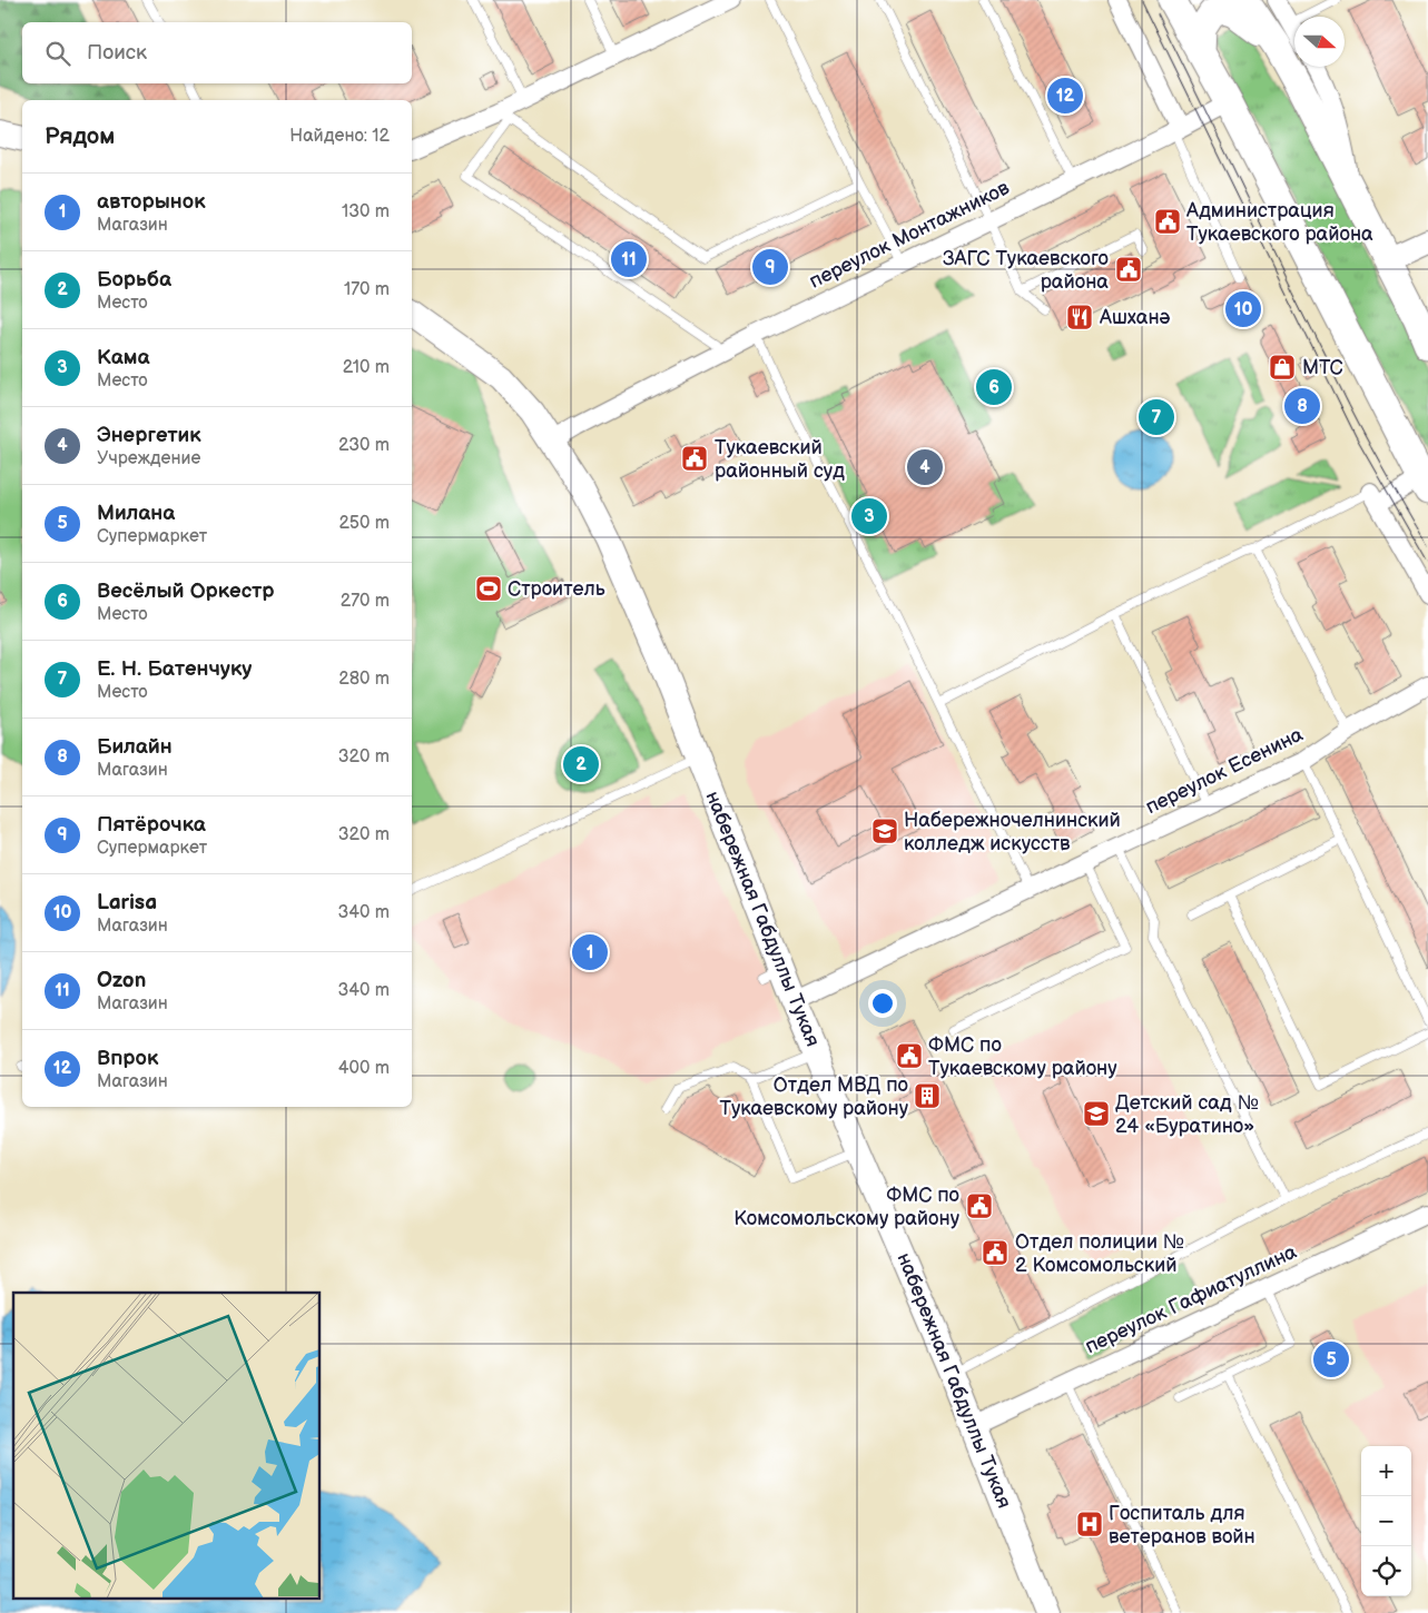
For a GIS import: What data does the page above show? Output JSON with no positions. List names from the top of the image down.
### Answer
{
  "streets": {
    "main road": ["набережная Габдуллы Тукая"],
    "street": ["переулок Монтажников", "переулок Есенина", "переулок Гафиатуллина"]
  },
  "crossings": [
    ["переулок Монтажников", "набережная Габдуллы Тукая"],
    ["переулок Есенина", "набережная Габдуллы Тукая"],
    ["набережная Габдуллы Тукая", "переулок Гафиатуллина"]
  ],
  "places": {
    "public building": [
      "Администрация Тукаевского района",
      "ЗАГС Тукаевского района",
      "Тукаевский районный суд",
      "ФМС по Тукаевскому району",
      "ФМС по Комсомольскому району",
      "Отдел полиции № 2 Комсомольский"
    ],
    "restaurant": ["Ашханә"],
    "shop": ["МТС"],
    "sports": ["Строитель"],
    "school or university": ["Набережночелнинский колледж искусств", "Детский сад № 24 «Буратино»"],
    "building": ["Отдел МВД по Тукаевскому району"],
    "hospital": ["Госпиталь для ветеранов войн"]
  },
  "north": "right",
  "page": {
    "search": "Поиск",
    "pins": [
      "12",
      "11",
      "9",
      "10",
      "6",
      "8",
      "7",
      "4",
      "3",
      "2",
      "1",
      "5"
    ],
    "heading": ["Рядом", "Найдено: 12"],
    "list": [
      {
        "mark": "1",
        "name": "авторынок",
        "note": "Магазин",
        "value": "130 m"
      },
      {
        "mark": "2",
        "name": "Борьба",
        "note": "Место",
        "value": "170 m"
      },
      {
        "mark": "3",
        "name": "Кама",
        "note": "Место",
        "value": "210 m"
      },
      {
        "mark": "4",
        "name": "Энергетик",
        "note": "Учреждение",
        "value": "230 m"
      },
      {
        "mark": "5",
        "name": "Милана",
        "note": "Супермаркет",
        "value": "250 m"
      },
      {
        "mark": "6",
        "name": "Весёлый Оркестр",
        "note": "Место",
        "value": "270 m"
      },
      {
        "mark": "7",
        "name": "Е. Н. Батенчуку",
        "note": "Место",
        "value": "280 m"
      },
      {
        "mark": "8",
        "name": "Билайн",
        "note": "Магазин",
        "value": "320 m"
      },
      {
        "mark": "9",
        "name": "Пятёрочка",
        "note": "Супермаркет",
        "value": "320 m"
      },
      {
        "mark": "10",
        "name": "Larisa",
        "note": "Магазин",
        "value": "340 m"
      },
      {
        "mark": "11",
        "name": "Ozon",
        "note": "Магазин",
        "value": "340 m"
      },
      {
        "mark": "12",
        "name": "Впрок",
        "note": "Магазин",
        "value": "400 m"
      }
    ],
    "map_buttons": ["+", "−"]
  }
}
